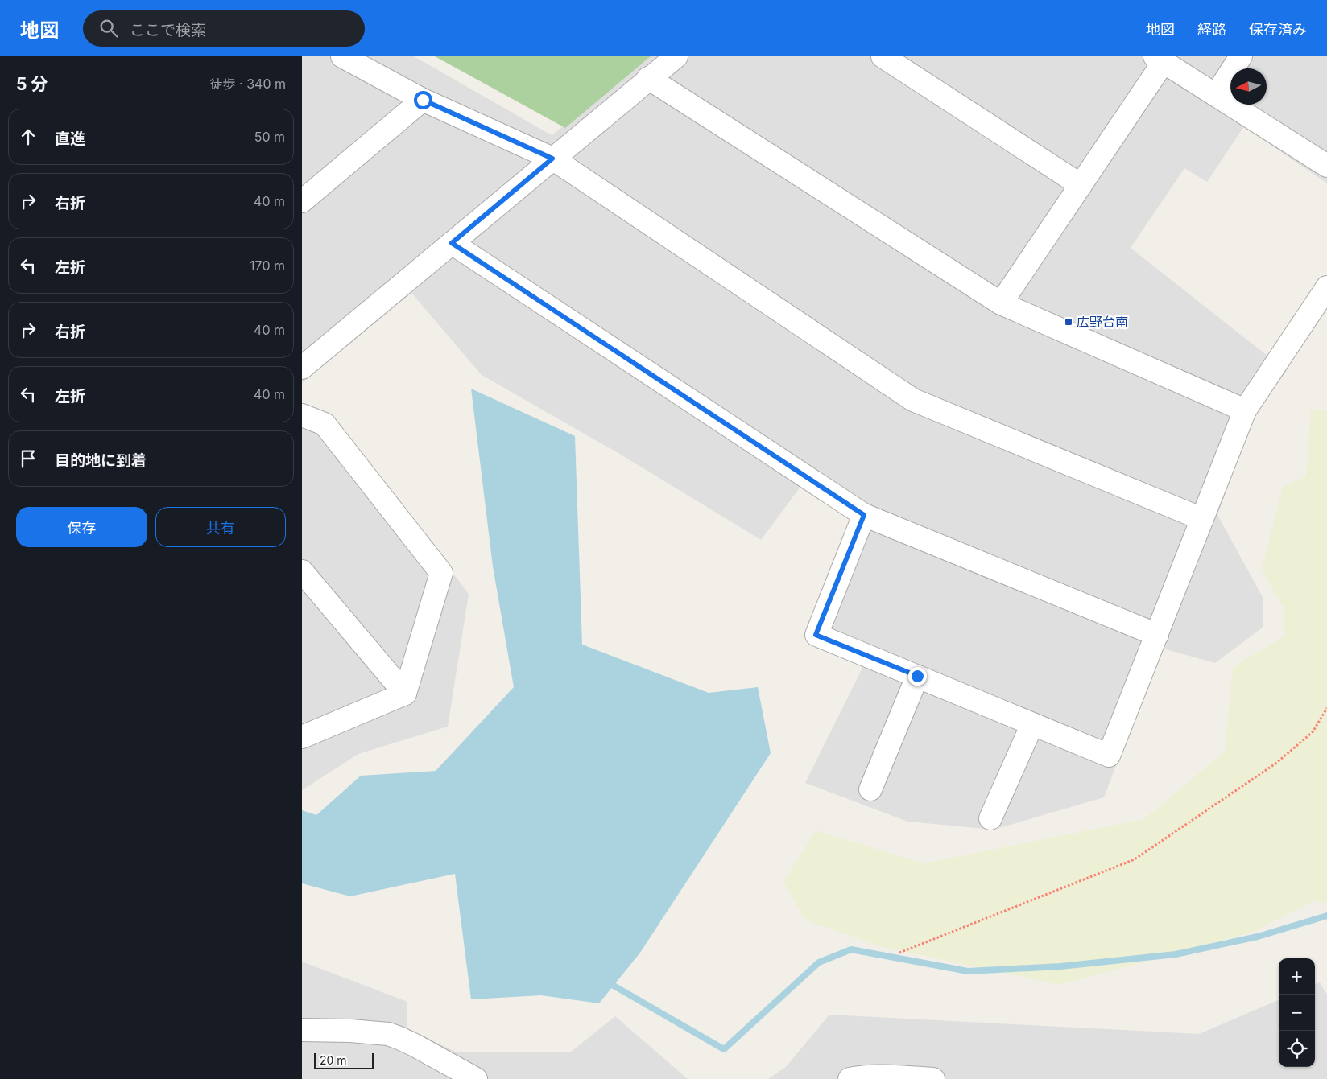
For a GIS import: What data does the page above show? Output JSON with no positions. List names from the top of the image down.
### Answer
{
  "places": {
    "transit": ["広野台南"]
  },
  "scale_bar": "20 m",
  "north": "left",
  "page": {
    "header": "地図",
    "search": "ここで検索",
    "nav": ["地図", "経路", "保存済み"],
    "heading": ["5 分", "徒歩 · 340 m"],
    "list": [
      ["直進", "50 m"],
      ["右折", "40 m"],
      ["左折", "170 m"],
      ["右折", "40 m"],
      ["左折", "40 m"],
      "目的地に到着"
    ],
    "buttons": ["保存", "共有"],
    "map_buttons": ["+", "−"],
    "scale": "20 m"
  }
}
